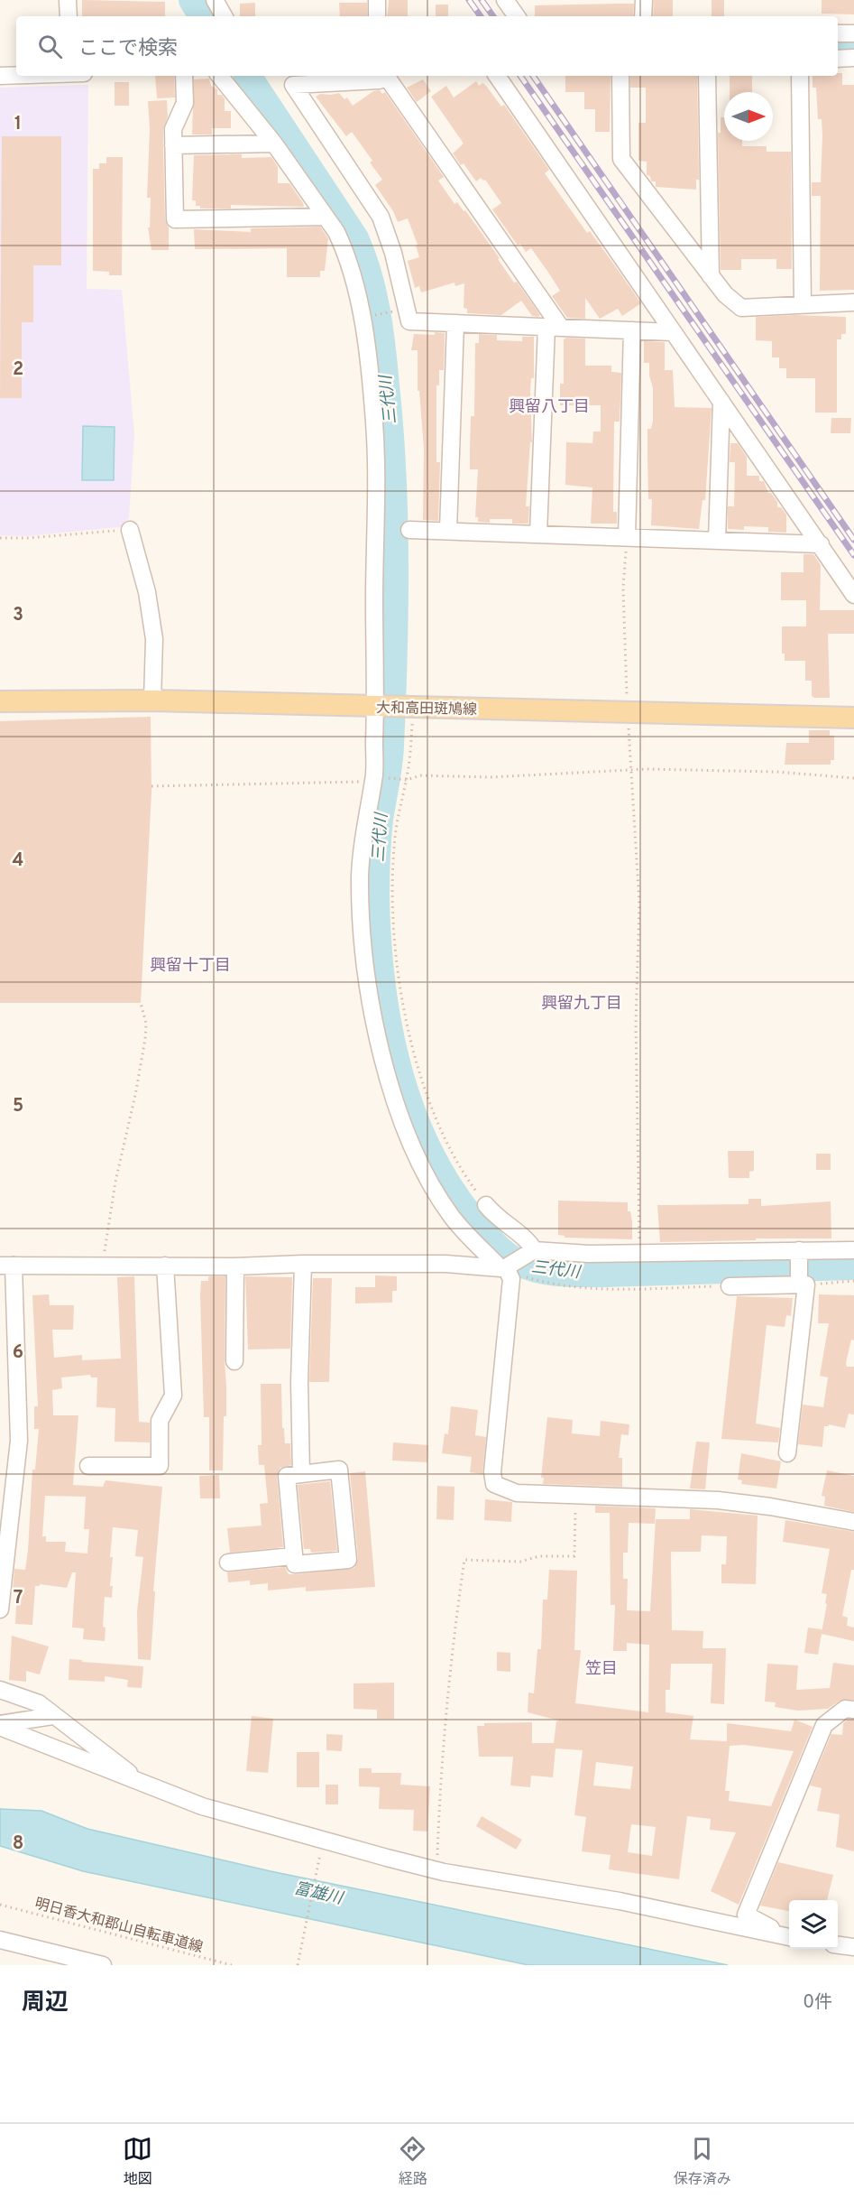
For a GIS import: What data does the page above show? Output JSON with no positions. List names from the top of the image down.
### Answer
{
  "streets": {
    "main road": ["大和高田斑鳩線"],
    "path": ["明日香大和郡山自転車道線"]
  },
  "districts": [
    "興留八丁目",
    "興留十丁目",
    "興留九丁目",
    "笠目"
  ],
  "water": ["三代川", "富雄川"],
  "north": "right",
  "page": {
    "search": "ここで検索",
    "heading": ["周辺", "0件"],
    "nav": ["地図", "経路", "保存済み"]
  },
  "grid": {
    "rows": [
      "1",
      "2",
      "3",
      "4",
      "5",
      "6",
      "7",
      "8"
    ]
  }
}
